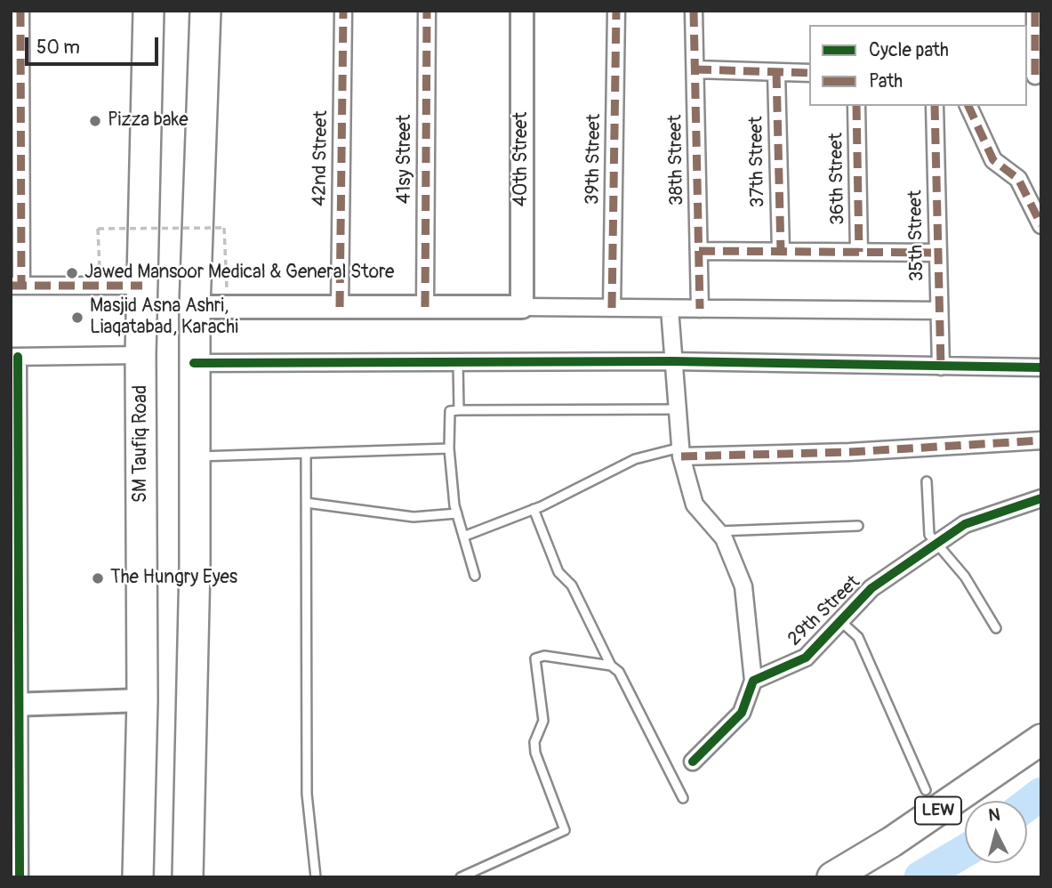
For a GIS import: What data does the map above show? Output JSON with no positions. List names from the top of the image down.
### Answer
{
  "streets": {
    "highway": ["SM Taufiq Road", "LEW"],
    "street": [
      "42nd Street",
      "41sy Street",
      "40th Street",
      "39th Street",
      "38th Street",
      "37th Street",
      "36th Street",
      "35th Street",
      "29th Street"
    ]
  },
  "places": [
    "Pizza bake",
    "Jawed Mansoor Medical & General Store",
    "Masjid Asna Ashri, Liaqatabad, Karachi",
    "The Hungry Eyes"
  ],
  "legend": ["Cycle path", "Path"],
  "scale_bar": "50 m",
  "north": "top"
}
